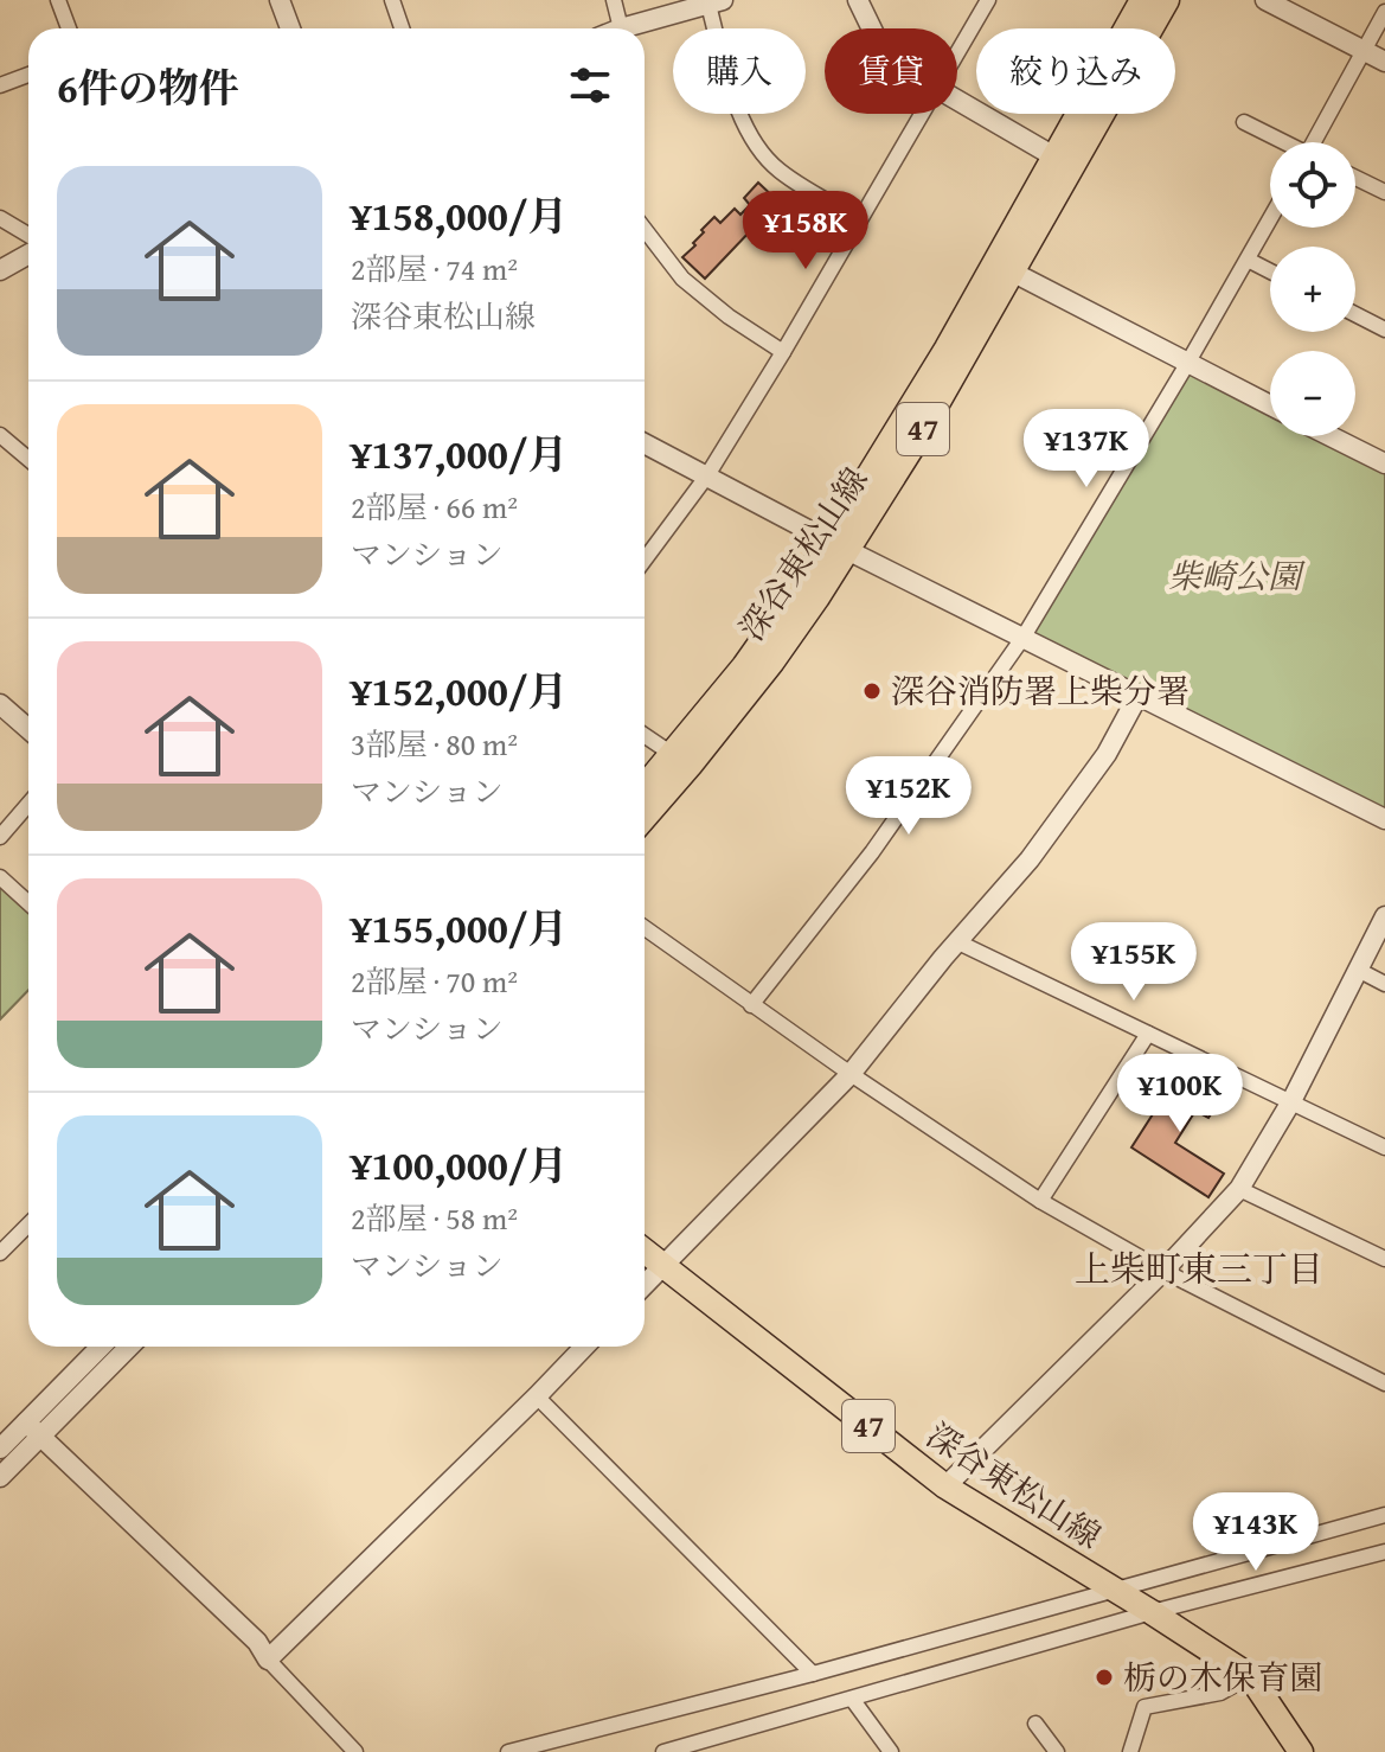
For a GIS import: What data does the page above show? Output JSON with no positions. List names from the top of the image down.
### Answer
{
  "streets": {
    "main road": ["47", "深谷東松山線"]
  },
  "districts": ["上柴町東三丁目"],
  "parks": ["柴崎公園"],
  "places": ["深谷消防署上柴分署", "栃の木保育園"],
  "page": {
    "chip": ["購入", "賃貸", "絞り込み"],
    "heading": "6件の物件",
    "map_buttons": ["+", "−"],
    "list": [
      {
        "name": "¥158,000/月",
        "note": "2部屋 · 74 m² · 深谷東松山線"
      },
      {
        "name": "¥137,000/月",
        "note": "2部屋 · 66 m² · マンション"
      },
      {
        "name": "¥152,000/月",
        "note": "3部屋 · 80 m² · マンション"
      },
      {
        "name": "¥155,000/月",
        "note": "2部屋 · 70 m² · マンション"
      },
      {
        "name": "¥100,000/月",
        "note": "2部屋 · 58 m² · マンション"
      }
    ],
    "price": [
      "¥158K",
      "¥137K",
      "¥152K",
      "¥155K",
      "¥100K",
      "¥143K"
    ]
  }
}
